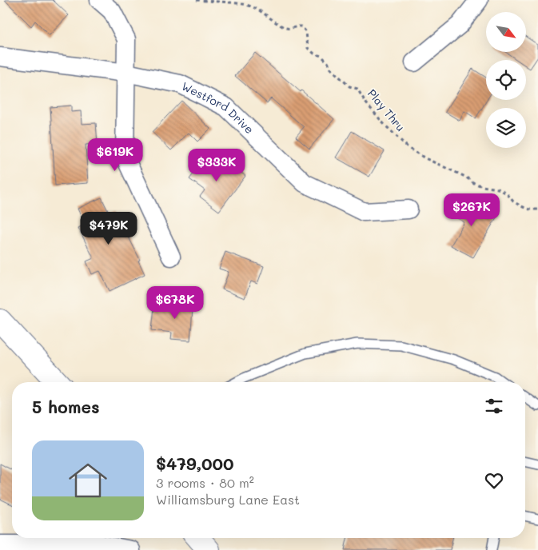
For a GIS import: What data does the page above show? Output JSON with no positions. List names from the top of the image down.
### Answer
{
  "streets": {
    "street": ["Westford Drive"],
    "path": ["Play Thru"]
  },
  "north": "bottom right",
  "page": {
    "price": [
      "$619K",
      "$333K",
      "$267K",
      "$479K",
      "$678K"
    ],
    "heading": "5 homes",
    "list": [
      {
        "name": "$479,000",
        "note": "3 rooms · 80 m² · Williamsburg Lane East"
      }
    ]
  }
}
